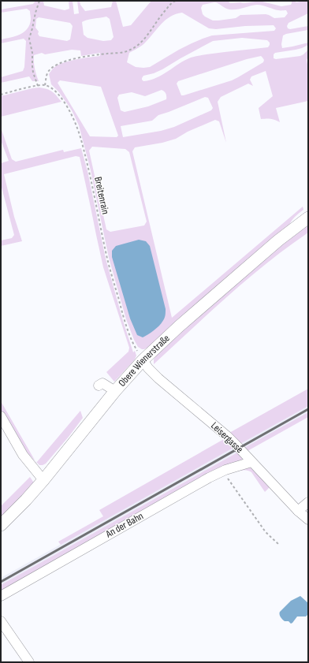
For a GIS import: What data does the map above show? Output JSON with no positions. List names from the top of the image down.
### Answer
{
  "streets": {
    "main road": ["Obere Wienerstraße"],
    "street": ["Leisergasse", "An der Bahn"],
    "path": ["Breitenrain"]
  },
  "crossings": [
    ["Breitenrain", "Obere Wienerstraße"],
    ["Breitenrain", "Leisergasse"],
    ["Obere Wienerstraße", "Leisergasse"],
    ["Leisergasse", "An der Bahn"]
  ]
}
